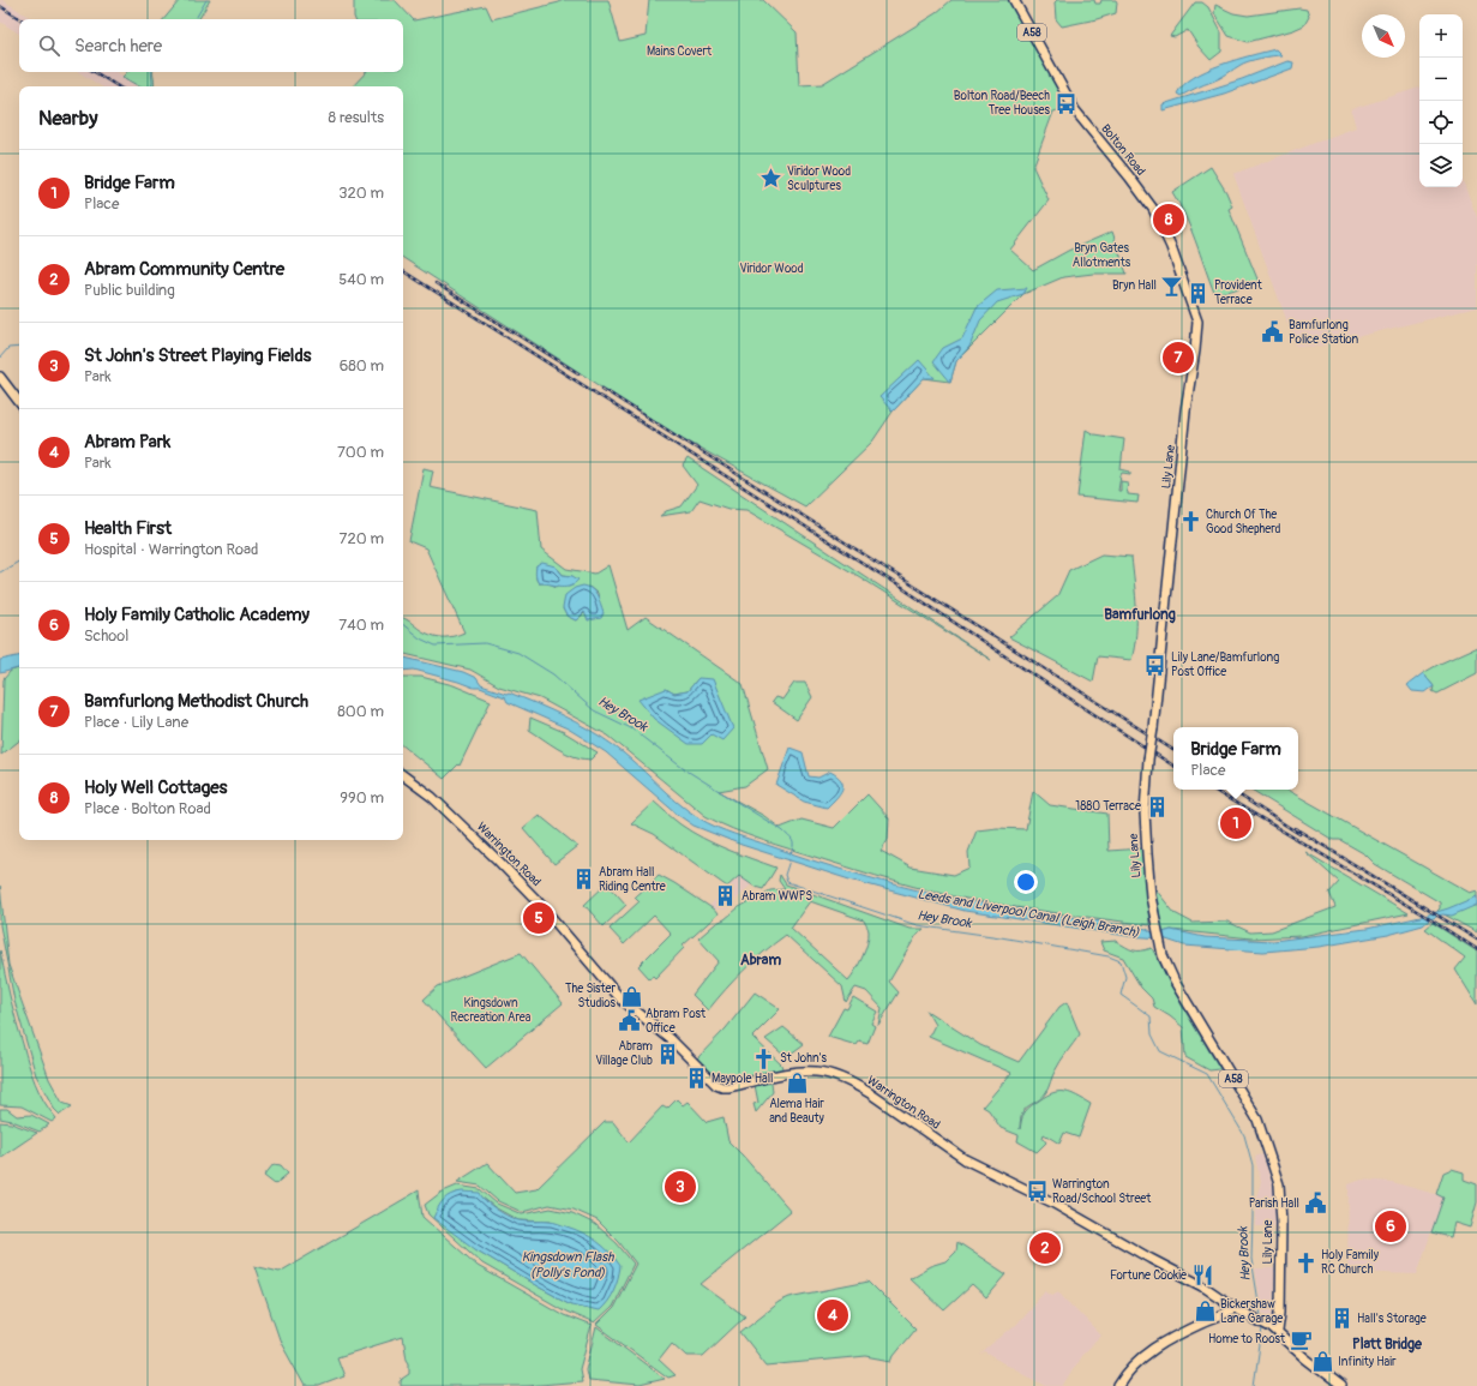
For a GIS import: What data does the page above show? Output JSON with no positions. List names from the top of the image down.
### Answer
{
  "streets": {
    "main road": [
      "A58",
      "Bolton Road",
      "Lily Lane",
      "Warrington Road"
    ]
  },
  "crossings": [
    ["Bolton Road", "Lily Lane"],
    ["Lily Lane", "Warrington Road"]
  ],
  "districts": ["Bamfurlong", "Abram", "Platt Bridge"],
  "water": ["Hey Brook", "Leeds and Liverpool Canal (Leigh Branch)", "Kingsdown Flash (Polly's Pond)"],
  "parks": [
    "Mains Covert",
    "Bryn Gates Allotments",
    "Viridor Wood",
    "Kingsdown Recreation Area"
  ],
  "places": {
    "bus stop": ["Bolton Road/Beech Tree Houses", "Lily Lane/Bamfurlong Post Office", "Warrington Road/School Street"],
    "place": ["Viridor Wood Sculptures"],
    "bar": ["Bryn Hall"],
    "building": [
      "Provident Terrace",
      "1880 Terrace",
      "Abram Hall Riding Centre",
      "Abram WWPS",
      "Abram Village Club",
      "Maypole Hall",
      "Hall's Storage"
    ],
    "public building": ["Bamfurlong Police Station", "Abram Post Office", "Parish Hall"],
    "church": ["Church Of The Good Shepherd", "St John's", "Holy Family RC Church"],
    "shop": [
      "The Sister Studios",
      "Alema Hair and Beauty",
      "Bickershaw Lane Garage",
      "Infinity Hair"
    ],
    "restaurant": ["Fortune Cookie"],
    "cafe": ["Home to Roost"]
  },
  "north": "bottom right",
  "page": {
    "map_buttons": ["+", "−"],
    "search": "Search here",
    "heading": ["Nearby", "8 results"],
    "list": [
      {
        "mark": "1",
        "name": "Bridge Farm",
        "note": "Place",
        "value": "320 m"
      },
      {
        "mark": "2",
        "name": "Abram Community Centre",
        "note": "Public building",
        "value": "540 m"
      },
      {
        "mark": "3",
        "name": "St John's Street Playing Fields",
        "note": "Park",
        "value": "680 m"
      },
      {
        "mark": "4",
        "name": "Abram Park",
        "note": "Park",
        "value": "700 m"
      },
      {
        "mark": "5",
        "name": "Health First",
        "note": "Hospital · Warrington Road",
        "value": "720 m"
      },
      {
        "mark": "6",
        "name": "Holy Family Catholic Academy",
        "note": "School",
        "value": "740 m"
      },
      {
        "mark": "7",
        "name": "Bamfurlong Methodist Church",
        "note": "Place · Lily Lane",
        "value": "800 m"
      },
      {
        "mark": "8",
        "name": "Holy Well Cottages",
        "note": "Place · Bolton Road",
        "value": "990 m"
      }
    ],
    "pins": [
      "8",
      "7",
      "1",
      "5",
      "3",
      "6",
      "2",
      "4"
    ],
    "popup": ["Bridge Farm", "Place"]
  }
}
